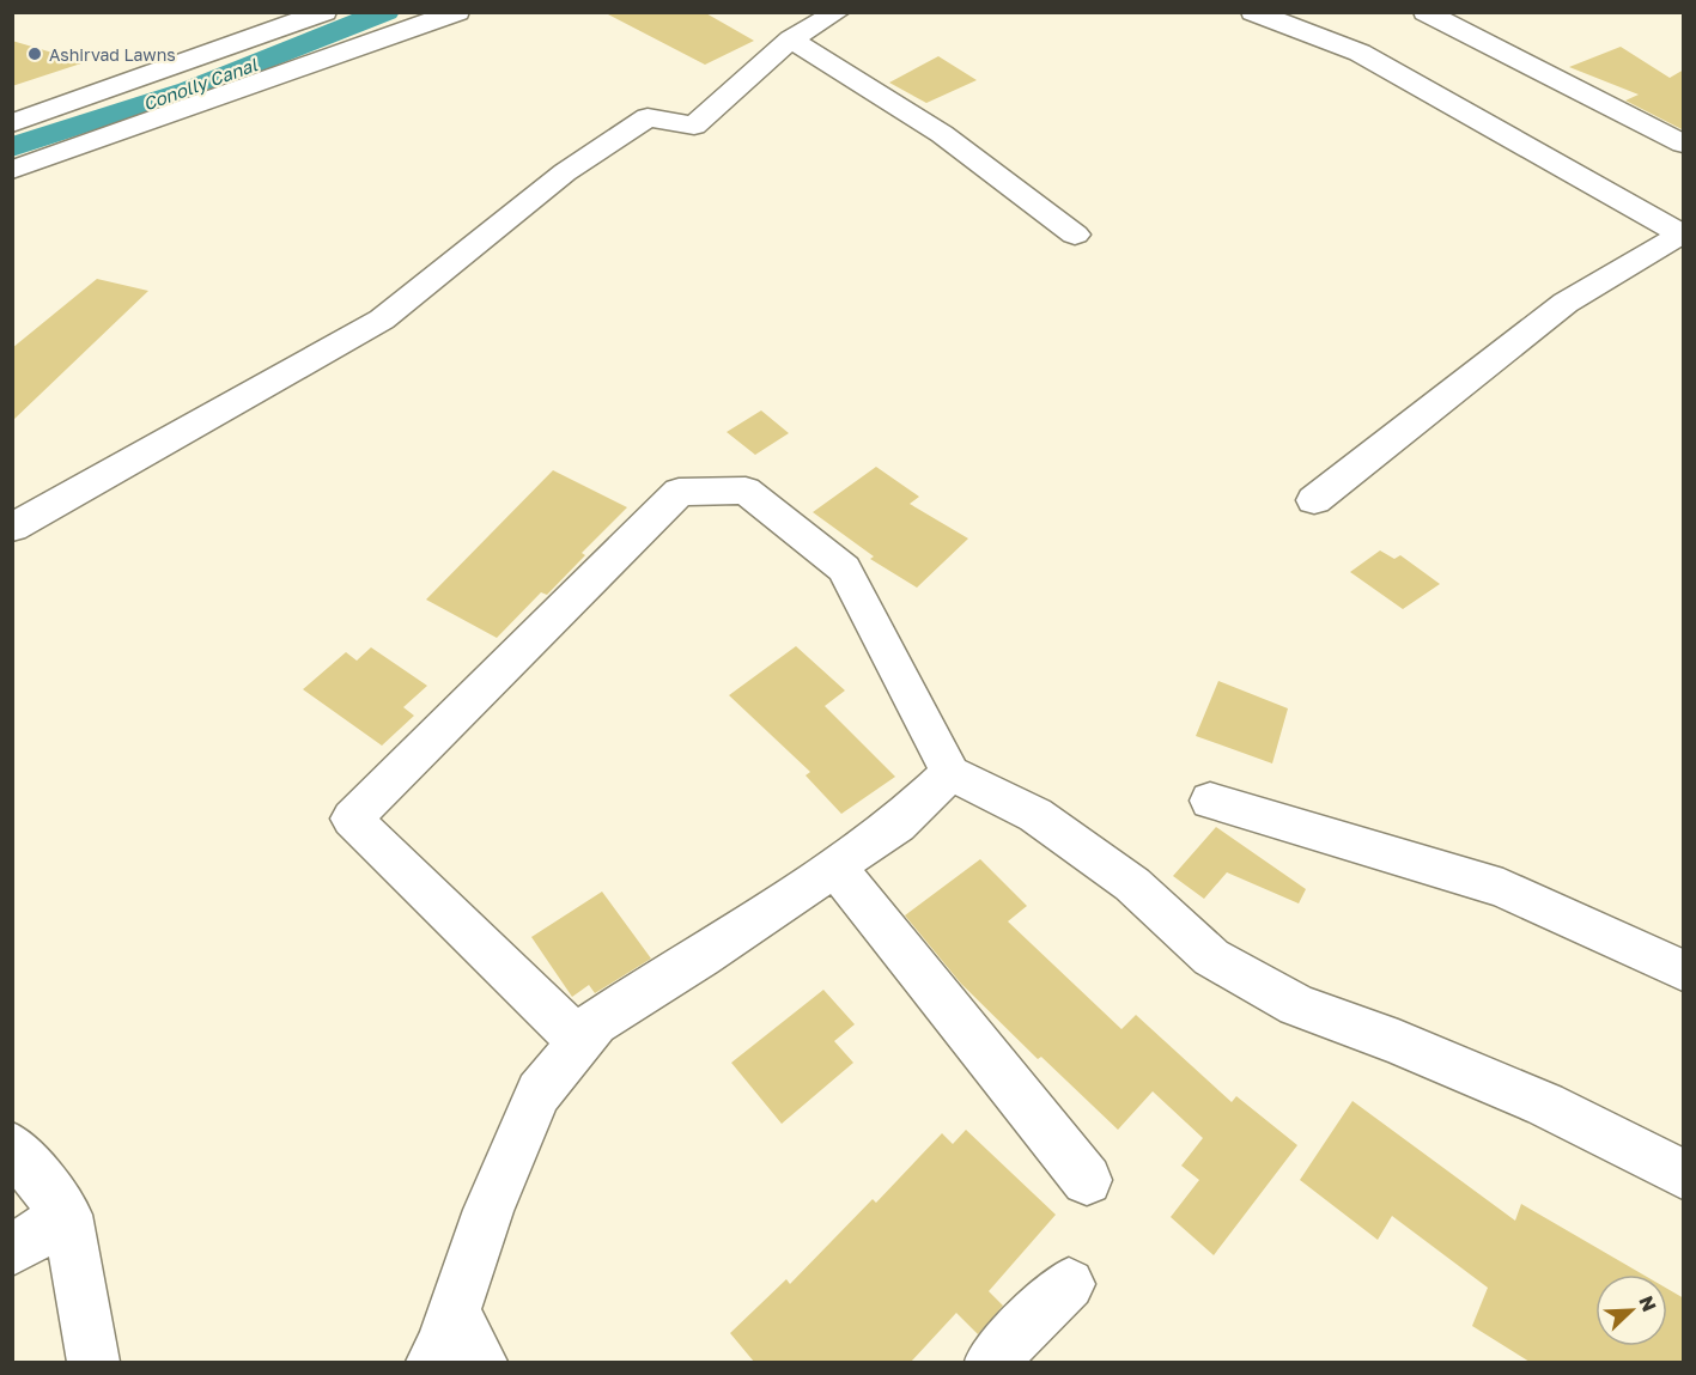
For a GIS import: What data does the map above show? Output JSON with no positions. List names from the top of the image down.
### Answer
{
  "water": ["Conolly Canal"],
  "places": ["Ashirvad Lawns"],
  "north": "top right"
}
